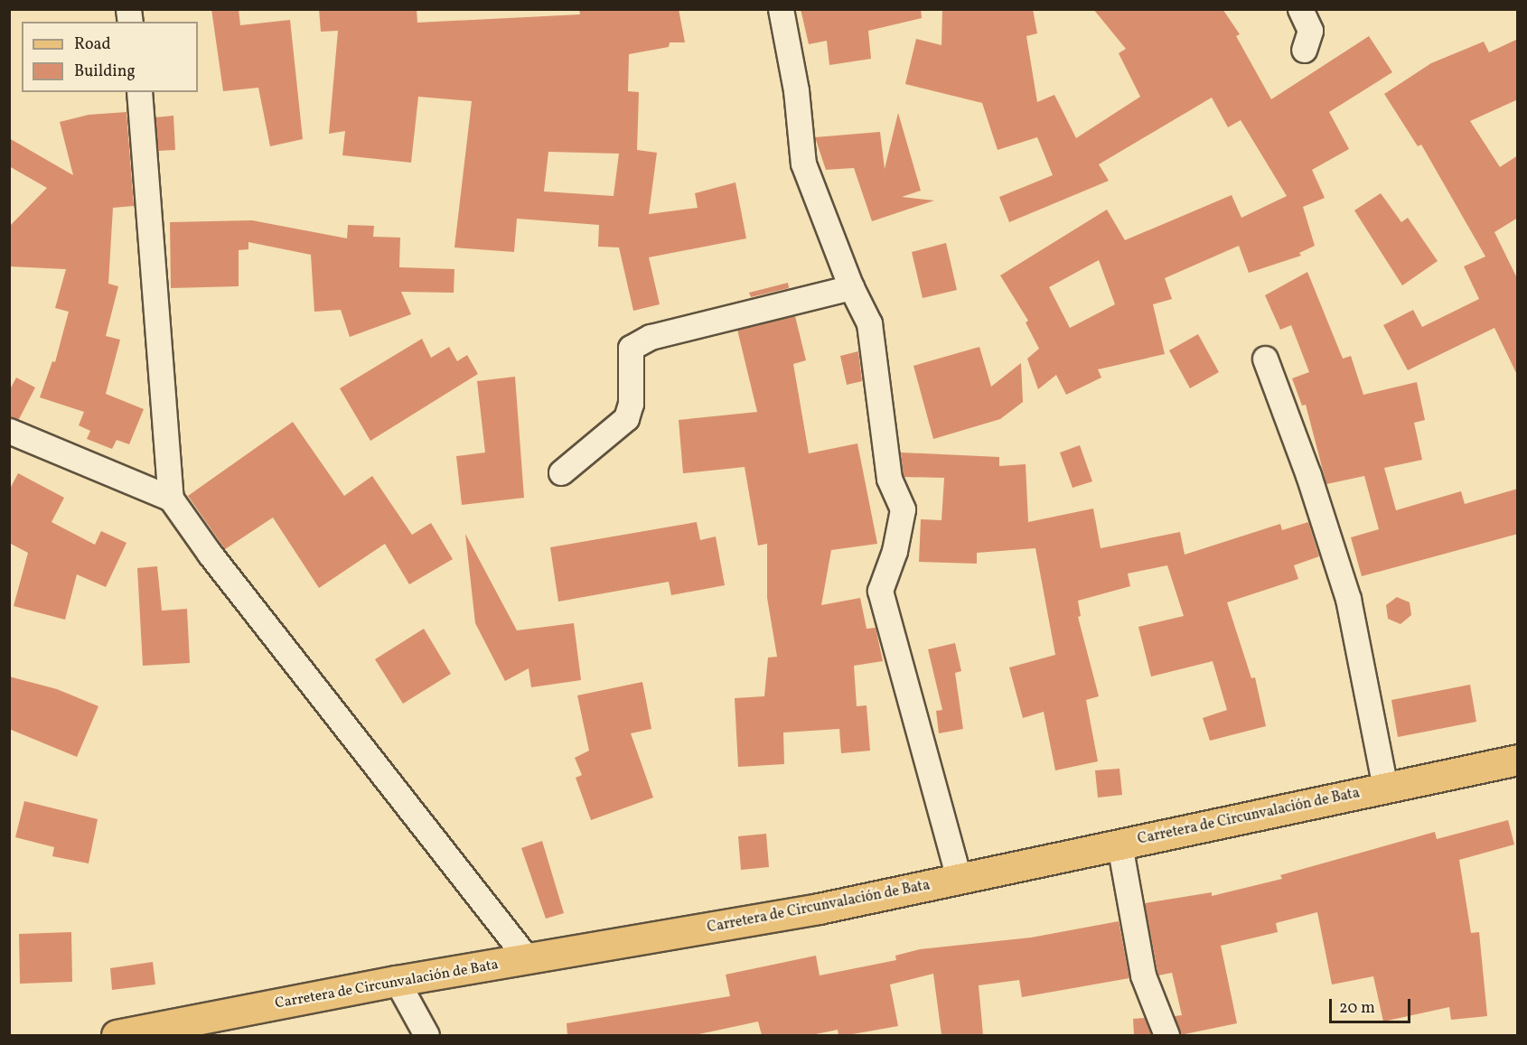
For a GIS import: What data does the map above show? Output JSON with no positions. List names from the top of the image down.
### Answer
{
  "streets": {
    "main road": ["Carretera de Circunvalación de Bata"]
  },
  "legend": ["Road", "Building"],
  "scale_bar": "20 m"
}
